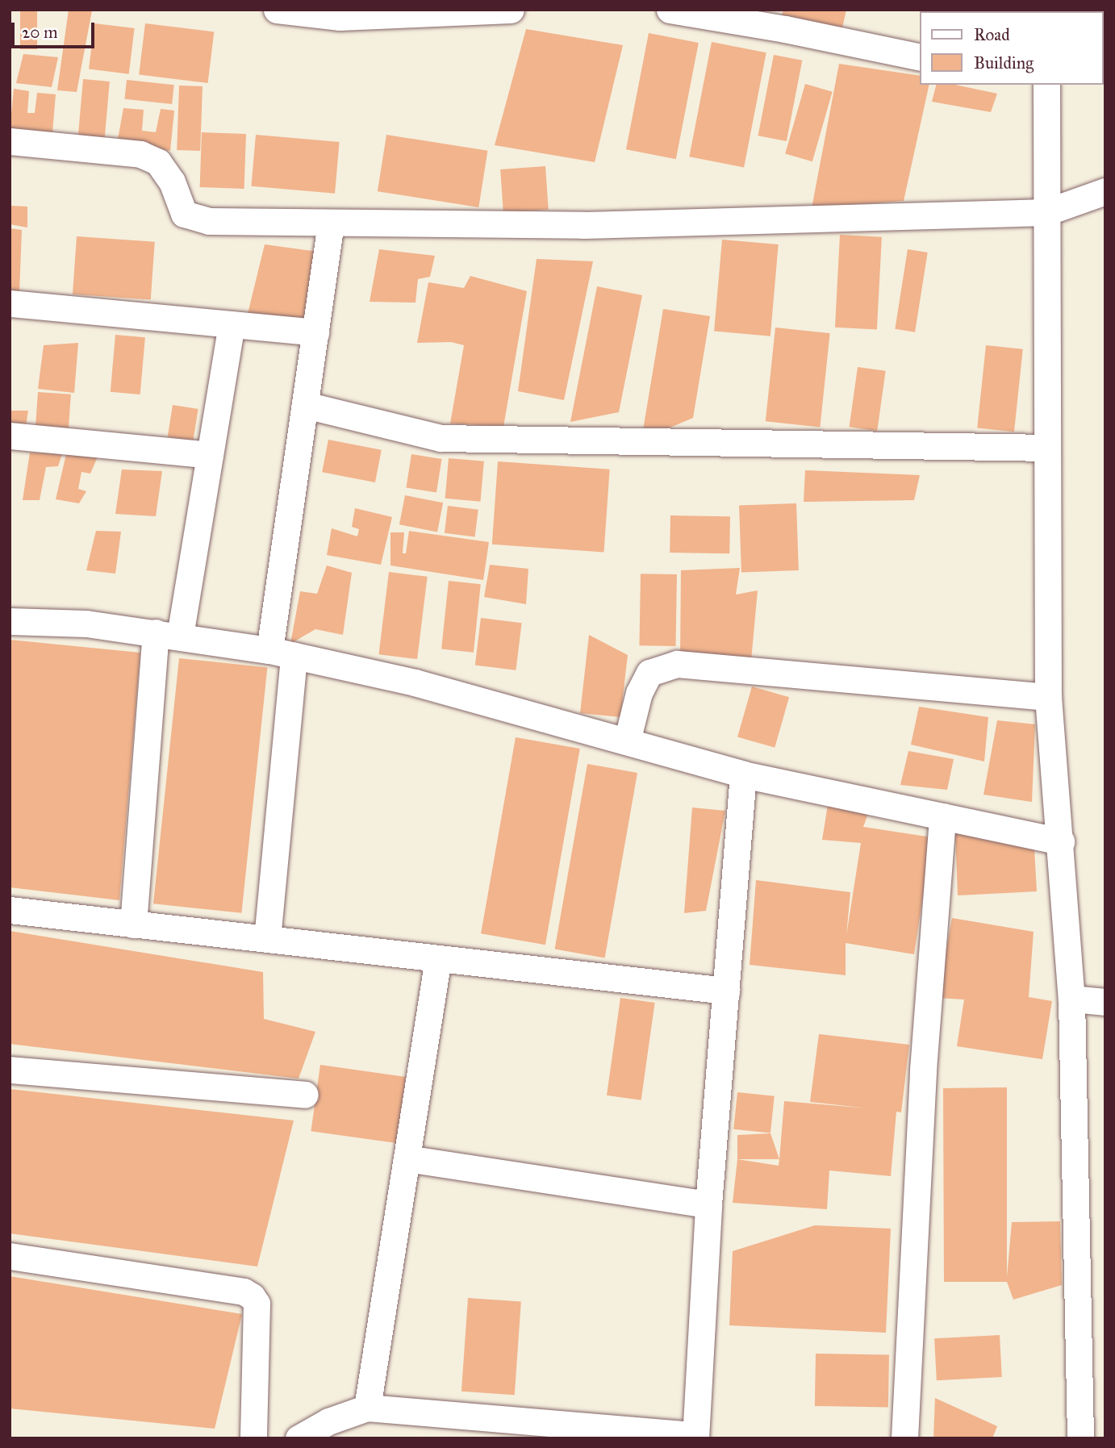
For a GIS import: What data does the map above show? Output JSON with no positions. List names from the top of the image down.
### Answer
{
  "legend": ["Road", "Building"],
  "scale_bar": "20 m"
}
